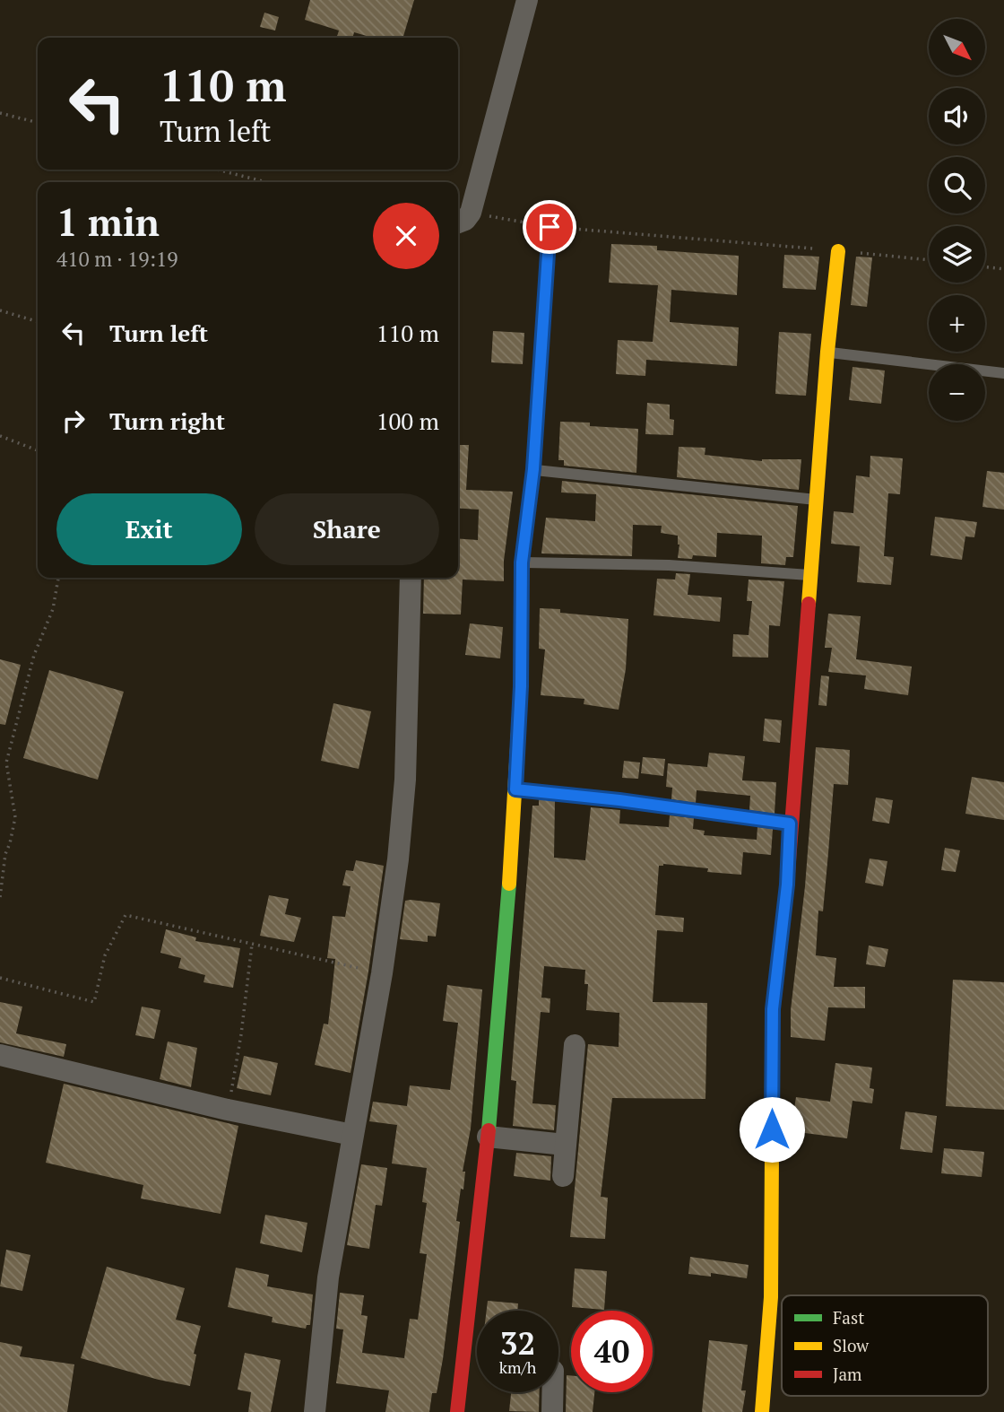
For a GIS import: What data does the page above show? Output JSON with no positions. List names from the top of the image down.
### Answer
{
  "legend": ["Fast", "Slow", "Jam"],
  "north": "bottom right",
  "page": {
    "map_buttons": ["+", "−"],
    "turn": ["110 m", "Turn left"],
    "heading": ["1 min", "410 m · 19:19"],
    "list": [
      {
        "name": "Turn left",
        "value": "110 m"
      },
      {
        "name": "Turn right",
        "value": "100 m"
      }
    ],
    "buttons": ["Exit", "Share"],
    "speed": "32 km/h",
    "limit": "40"
  }
}
